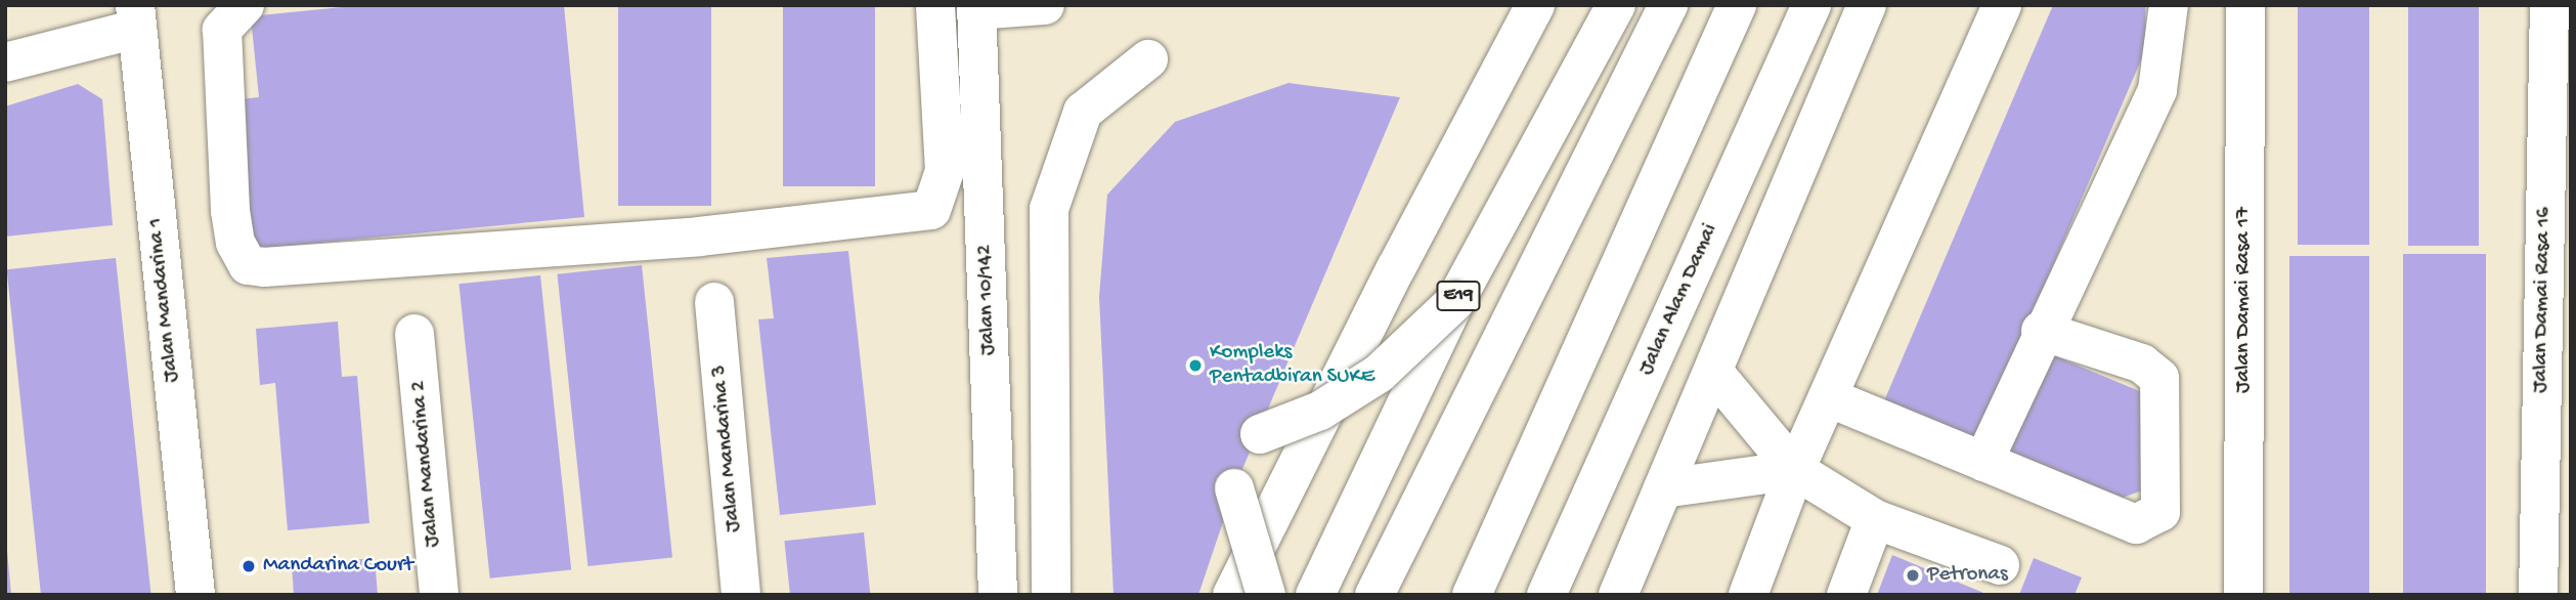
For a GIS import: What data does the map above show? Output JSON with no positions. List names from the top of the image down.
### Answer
{
  "streets": {
    "main road": [
      "E19",
      "Jalan Mandarina 1",
      "Jalan 10/142",
      "Jalan Alam Damai",
      "Jalan Damai Rasa 17",
      "Jalan Damai Rasa 16",
      "Jalan Mandarina 3",
      "Jalan Mandarina 2"
    ]
  },
  "places": ["Kompleks Pentadbiran SUKE", "Mandarina Court", "Petronas"]
}
